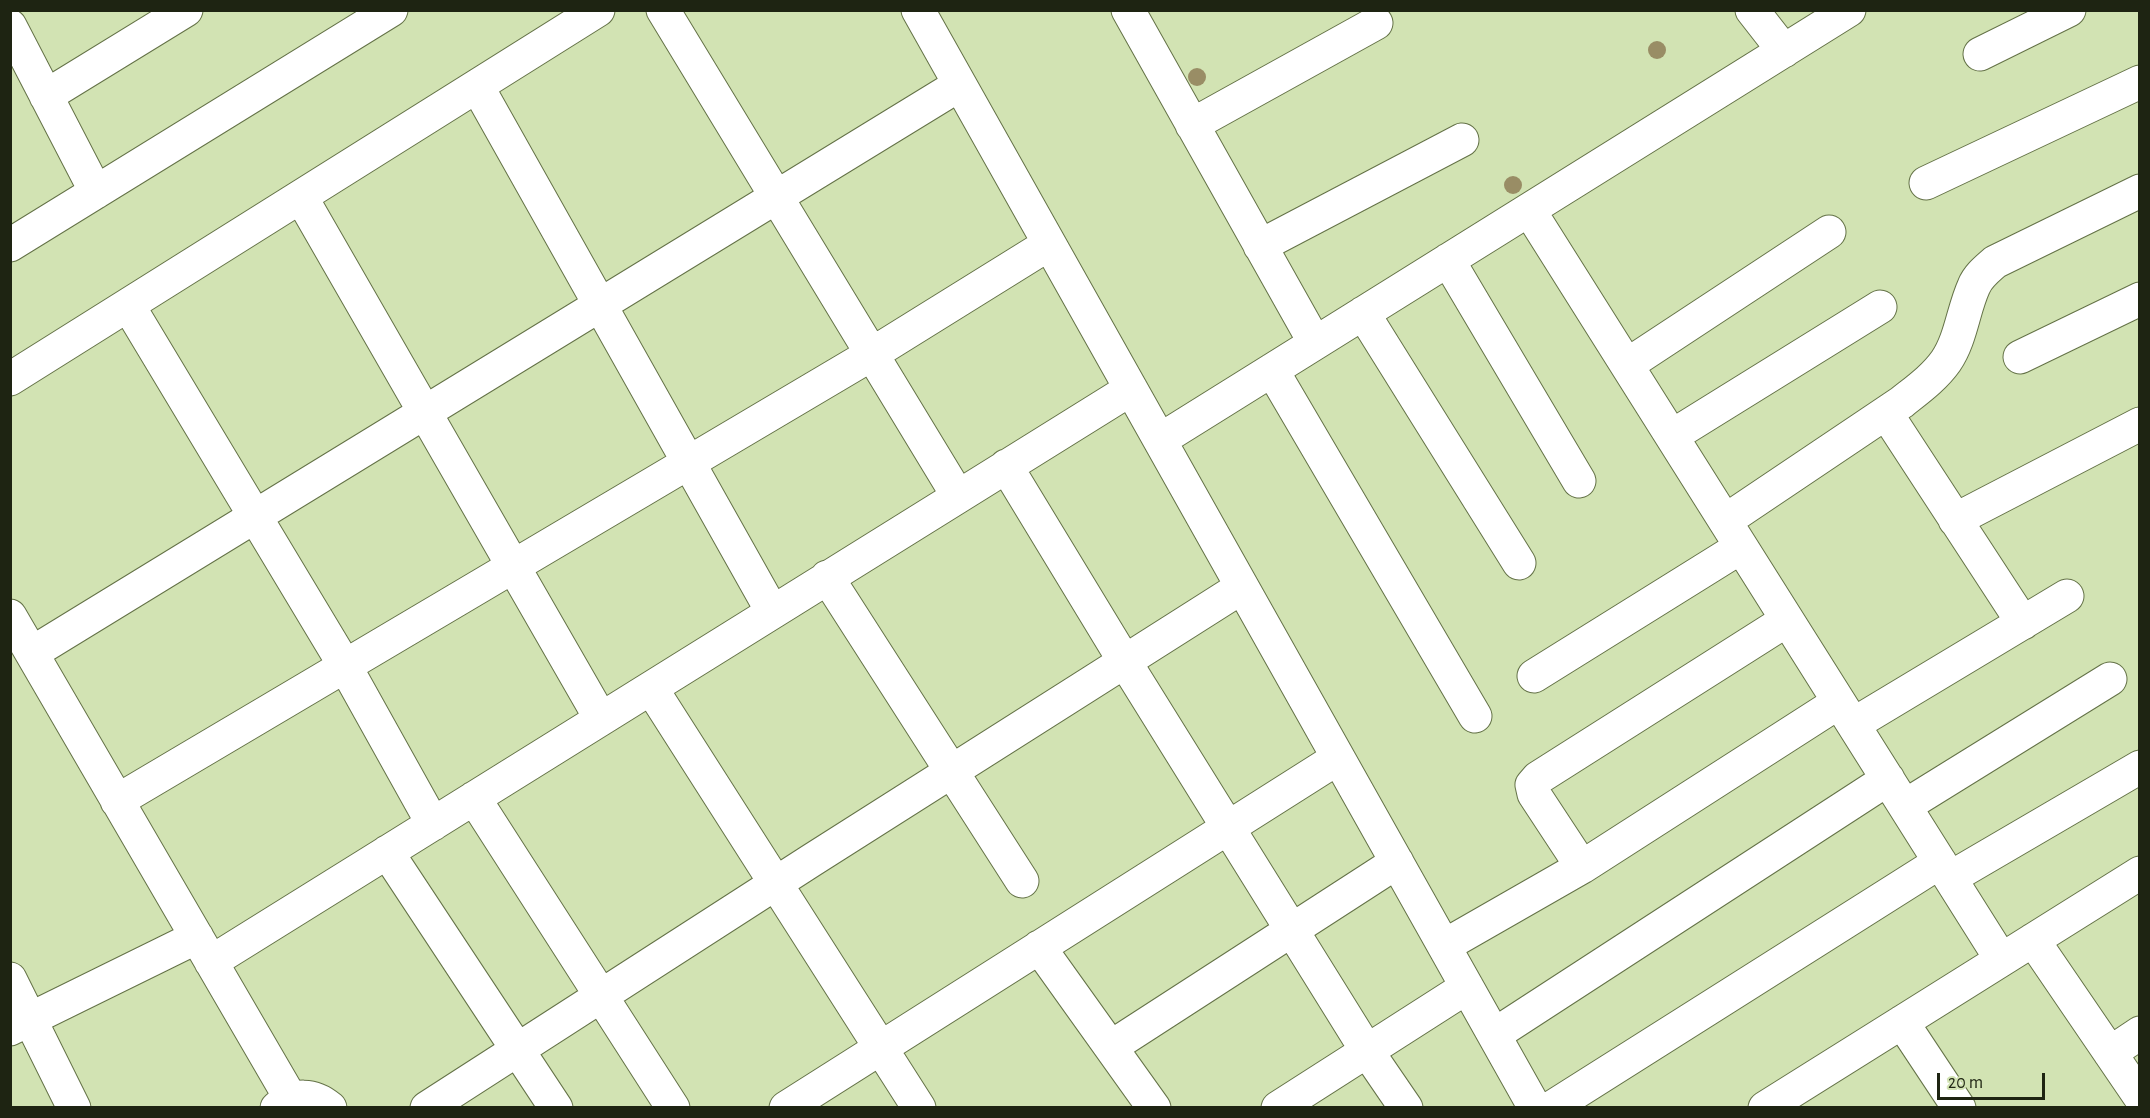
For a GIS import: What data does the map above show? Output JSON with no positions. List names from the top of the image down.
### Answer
{
  "scale_bar": "20 m"
}
